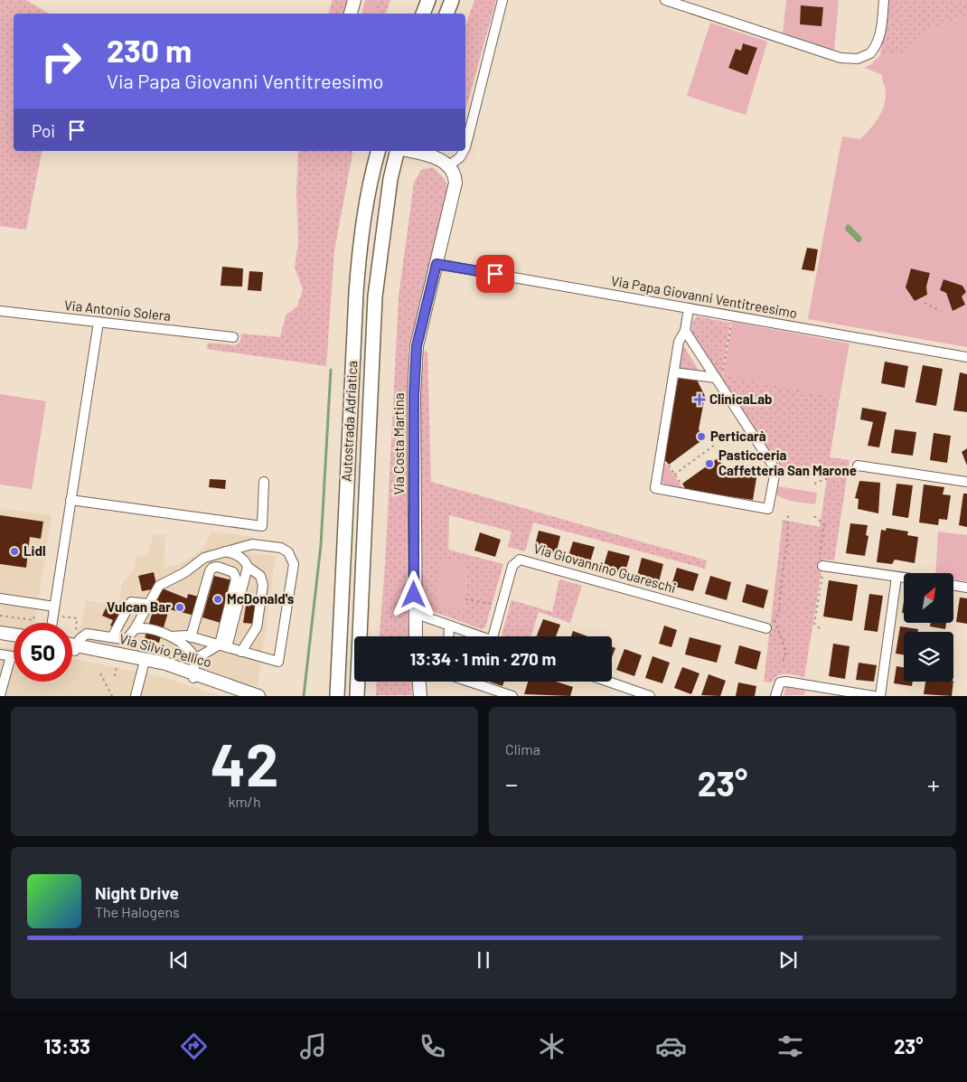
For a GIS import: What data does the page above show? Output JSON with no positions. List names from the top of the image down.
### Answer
{
  "streets": {
    "highway": ["Autostrada Adriatica"],
    "main road": ["Via Costa Martina", "Via Silvio Pellico"],
    "street": ["Via Papa Giovanni Ventitreesimo", "Via Antonio Solera", "Via Giovannino Guareschi"]
  },
  "crossings": [
    ["Via Papa Giovanni Ventitreesimo", "Via Costa Martina"]
  ],
  "places": {
    "health": ["ClinicaLab"],
    "other": [
      "Perticarà",
      "Pasticceria Caffetteria San Marone",
      "Lidl",
      "McDonald's",
      "Vulcan Bar"
    ]
  },
  "north": "top right",
  "page": {
    "turn": ["230 m", "Via Papa Giovanni Ventitreesimo"],
    "then": "Poi",
    "limit": "50",
    "trip": "13:34 · 1 min · 270 m",
    "tile": [
      ["42", "km/h"],
      "Clima"
    ],
    "heat": ["−", "23°", "+"],
    "song": ["Night Drive", "The Halogens"],
    "tabs": ["13:33", "23°"]
  }
}
